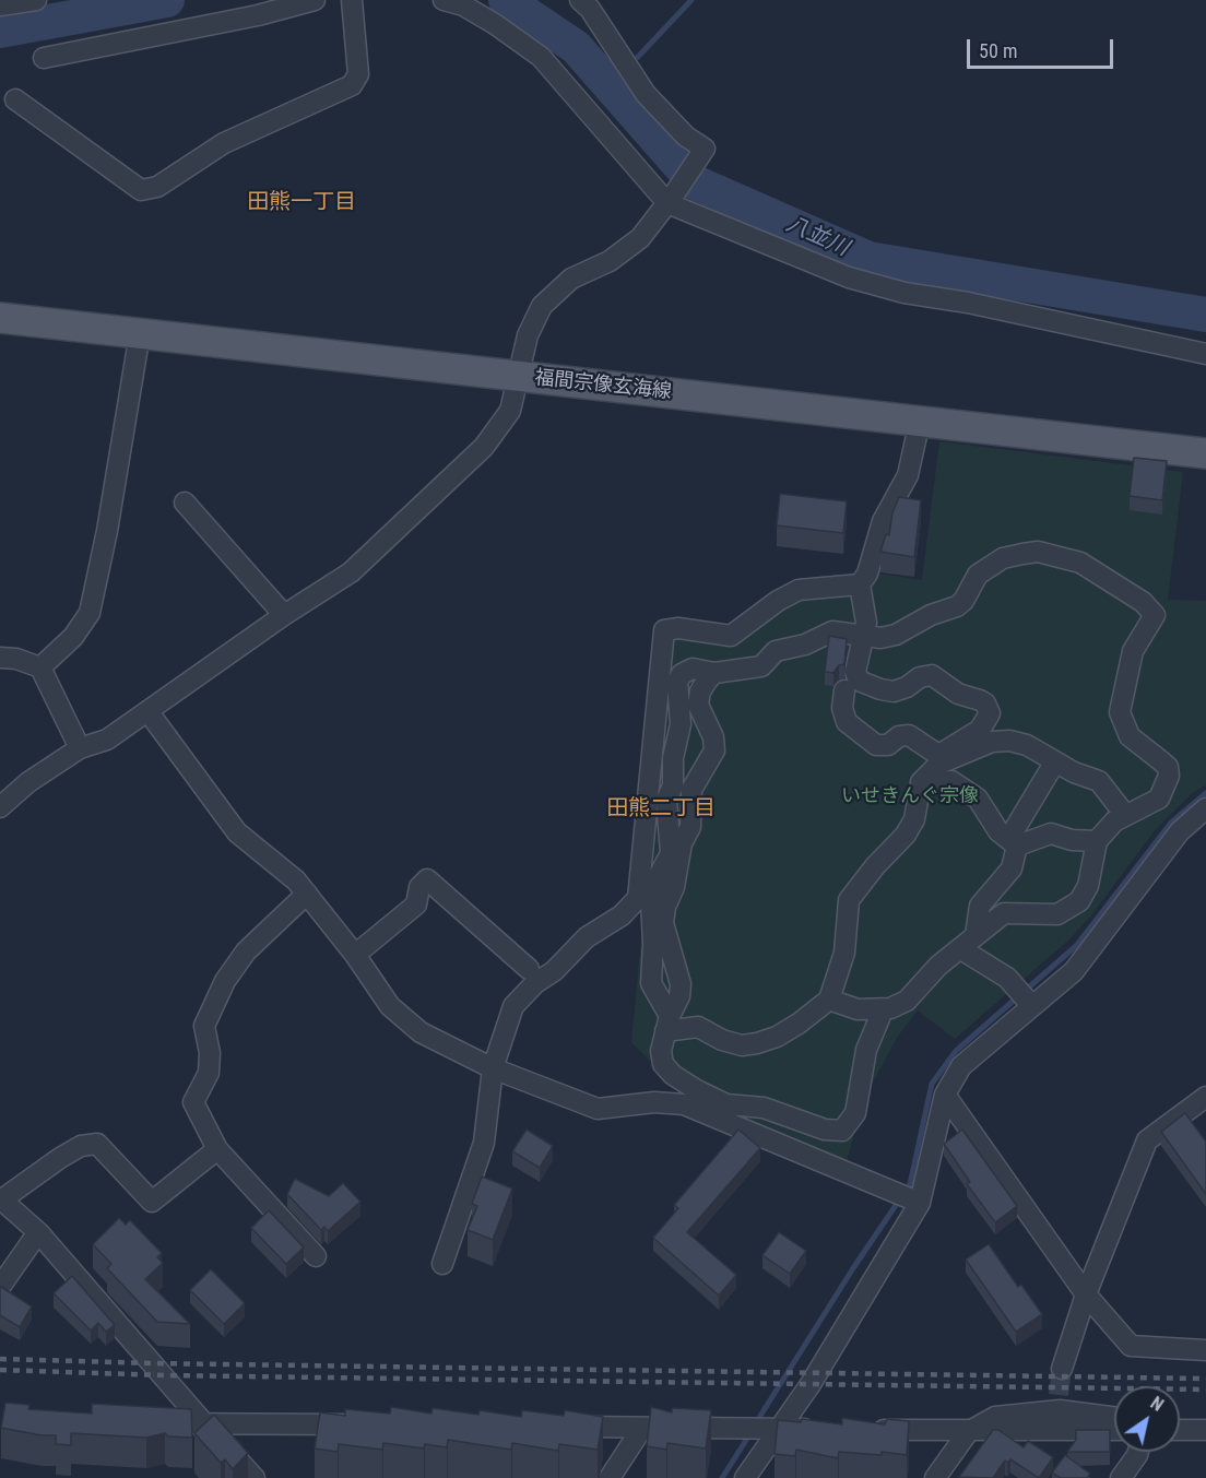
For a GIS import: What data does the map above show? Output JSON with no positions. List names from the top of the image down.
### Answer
{
  "streets": {
    "main road": ["福間宗像玄海線"]
  },
  "districts": ["田熊一丁目", "田熊二丁目"],
  "water": ["八並川"],
  "parks": ["いせきんぐ宗像"],
  "scale_bar": "50 m",
  "north": "top right"
}
